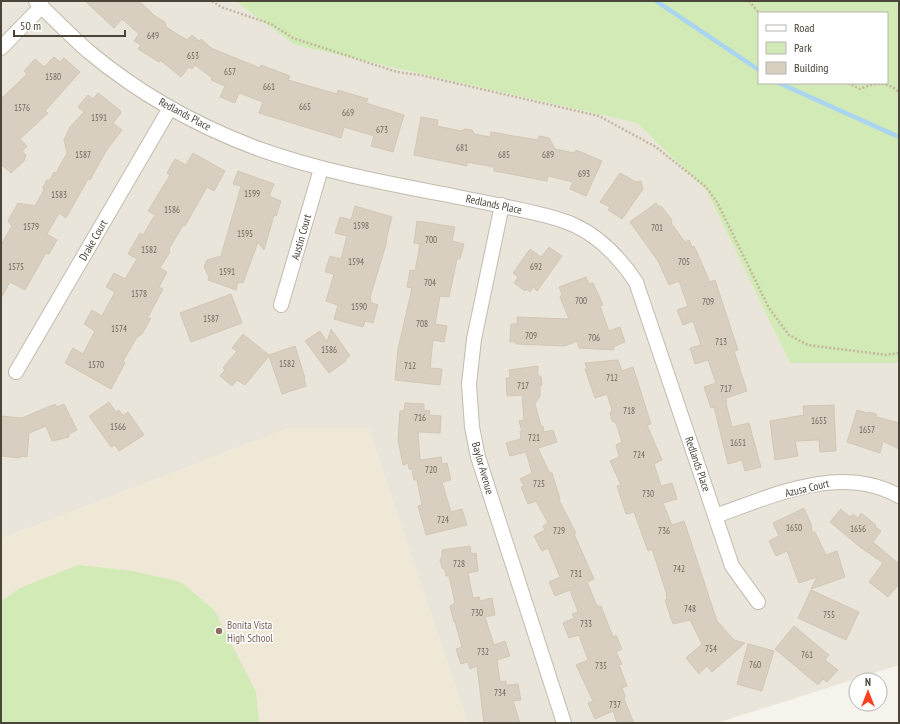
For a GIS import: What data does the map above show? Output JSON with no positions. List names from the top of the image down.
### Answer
{
  "streets": {
    "street": [
      "Redlands Place",
      "Austin Court",
      "Drake Court",
      "Baylor Avenue",
      "Azusa Court"
    ]
  },
  "crossings": [
    ["Redlands Place", "Austin Court"],
    ["Redlands Place", "Drake Court"],
    ["Redlands Place", "Baylor Avenue"],
    ["Redlands Place", "Azusa Court"]
  ],
  "places": ["Bonita Vista High School"],
  "house_numbers": [
    "649",
    "653",
    "657",
    "1580",
    "661",
    "665",
    "1576",
    "669",
    "1591",
    "673",
    "681",
    "1587",
    "685",
    "689",
    "693",
    "1599",
    "1583",
    "1586",
    "1598",
    "1579",
    "701",
    "1595",
    "700",
    "1582",
    "1594",
    "705",
    "1575",
    "692",
    "1591",
    "704",
    "1578",
    "700",
    "709",
    "1590",
    "1587",
    "708",
    "1574",
    "709",
    "706",
    "713",
    "1586",
    "1582",
    "1570",
    "712",
    "712",
    "717",
    "717",
    "718",
    "716",
    "1655",
    "1566",
    "1657",
    "721",
    "1651",
    "724",
    "720",
    "725",
    "730",
    "724",
    "1650",
    "1656",
    "729",
    "736",
    "728",
    "742",
    "731",
    "748",
    "730",
    "755",
    "733",
    "754",
    "732",
    "761",
    "760",
    "735",
    "734",
    "737"
  ],
  "legend": ["Road", "Park", "Building"],
  "scale_bar": "50 m",
  "north": "top"
}
